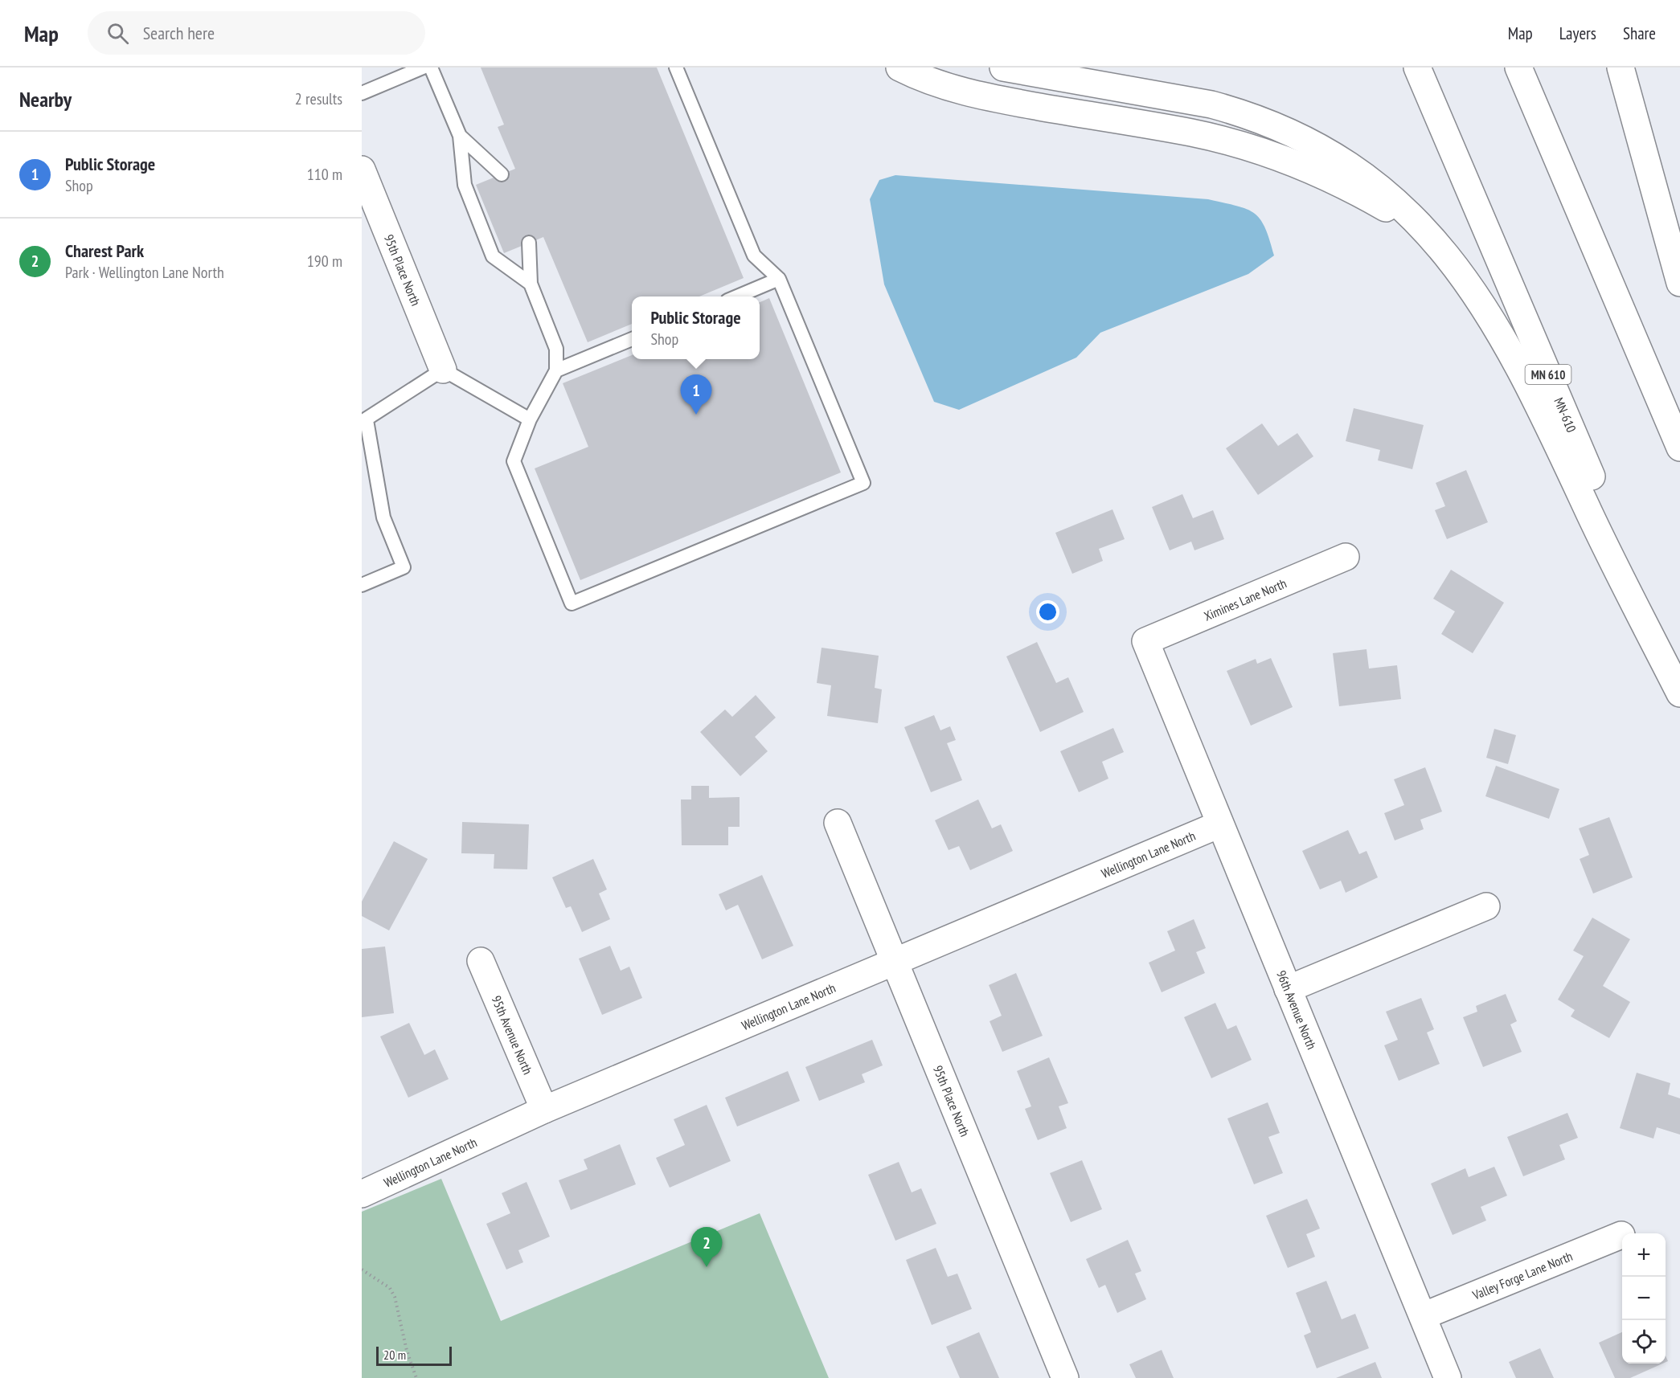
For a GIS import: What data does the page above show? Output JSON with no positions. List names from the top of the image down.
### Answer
{
  "streets": {
    "main road": [
      "95th Place North",
      "MN 610",
      "MN-610",
      "Ximines Lane North",
      "Wellington Lane North",
      "96th Avenue North",
      "95th Avenue North",
      "Valley Forge Lane North"
    ]
  },
  "crossings": [
    ["95th Place North", "Wellington Lane North"],
    ["Ximines Lane North", "96th Avenue North"],
    ["Wellington Lane North", "96th Avenue North"],
    ["Wellington Lane North", "95th Avenue North"],
    ["96th Avenue North", "Valley Forge Lane North"]
  ],
  "scale_bar": "20 m",
  "page": {
    "header": "Map",
    "search": "Search here",
    "nav": ["Map", "Layers", "Share"],
    "heading": ["Nearby", "2 results"],
    "list": [
      {
        "mark": "1",
        "name": "Public Storage",
        "note": "Shop",
        "value": "110 m"
      },
      {
        "mark": "2",
        "name": "Charest Park",
        "note": "Park · Wellington Lane North",
        "value": "190 m"
      }
    ],
    "popup": ["Public Storage", "Shop"],
    "pins": ["1", "2"],
    "map_buttons": ["+", "−"],
    "scale": "20 m"
  }
}
